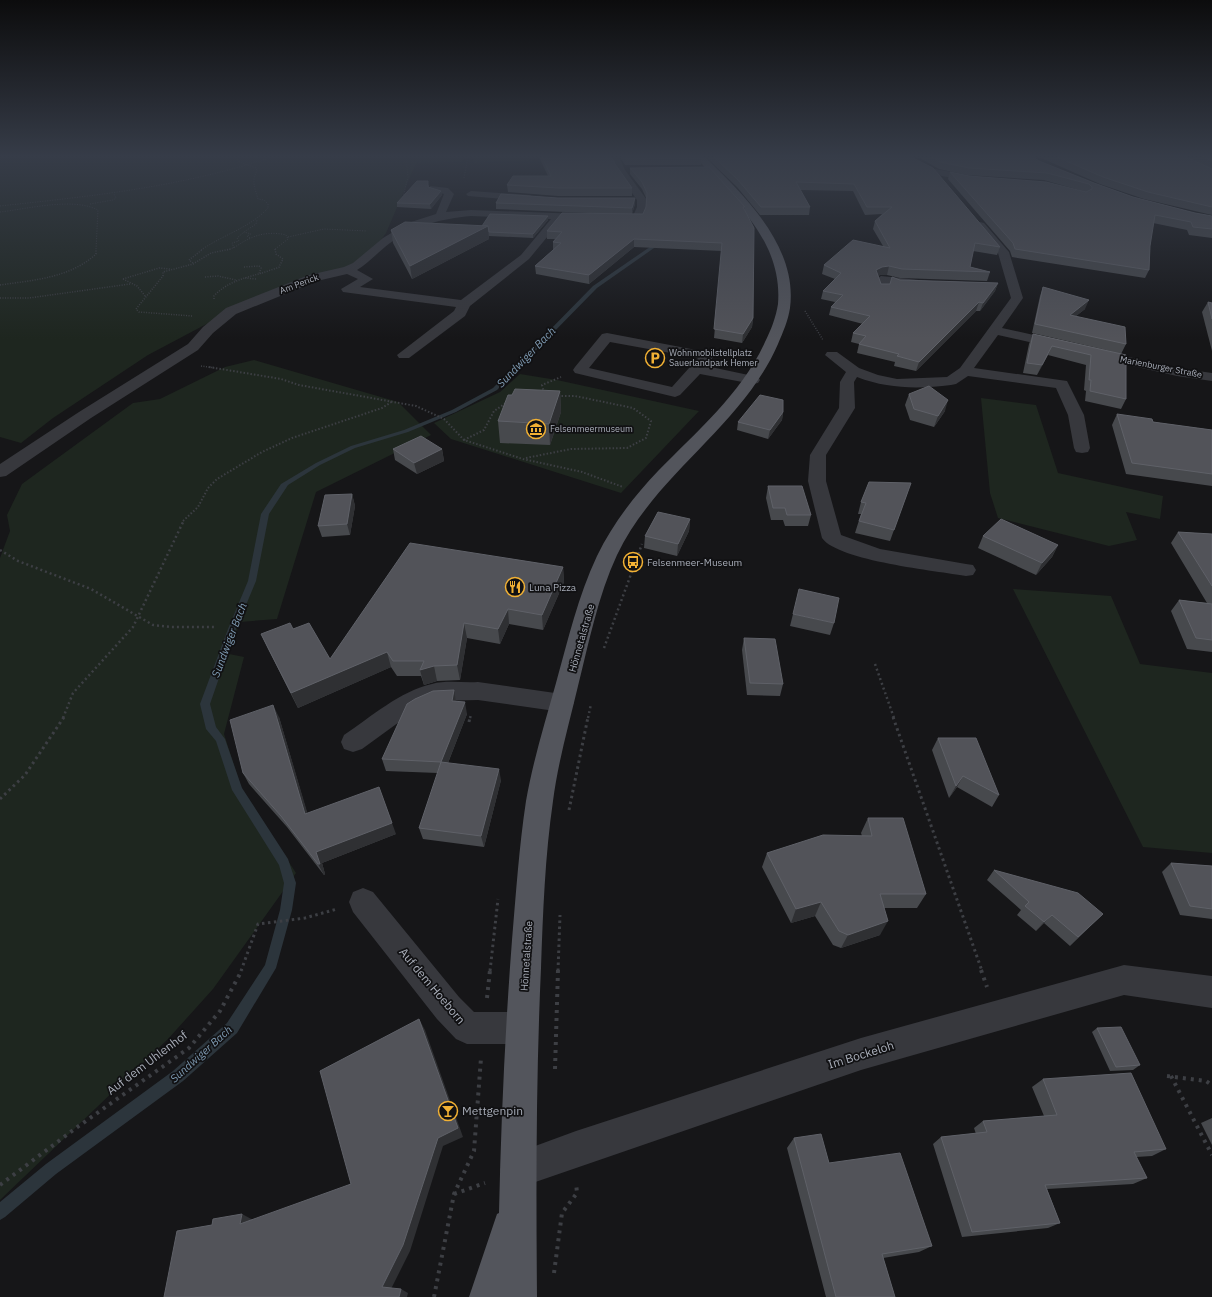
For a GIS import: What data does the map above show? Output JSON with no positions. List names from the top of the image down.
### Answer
{
  "streets": {
    "main road": ["Hönnetalstraße"],
    "street": [
      "Am Perick",
      "Marienburger Straße",
      "Auf dem Hoeborn",
      "Im Bockeloh"
    ],
    "path": ["Auf dem Uhlenhof"]
  },
  "crossings": [
    ["Hönnetalstraße", "Auf dem Hoeborn"],
    ["Hönnetalstraße", "Im Bockeloh"]
  ],
  "water": ["Sundwiger Bach"],
  "places": {
    "parking": ["Wohnmobilstellplatz Sauerlandpark Hemer"],
    "museum": ["Felsenmeermuseum"],
    "bus stop": ["Felsenmeer-Museum"],
    "restaurant": ["Luna Pizza"],
    "bar": ["Mettgenpin"]
  }
}
